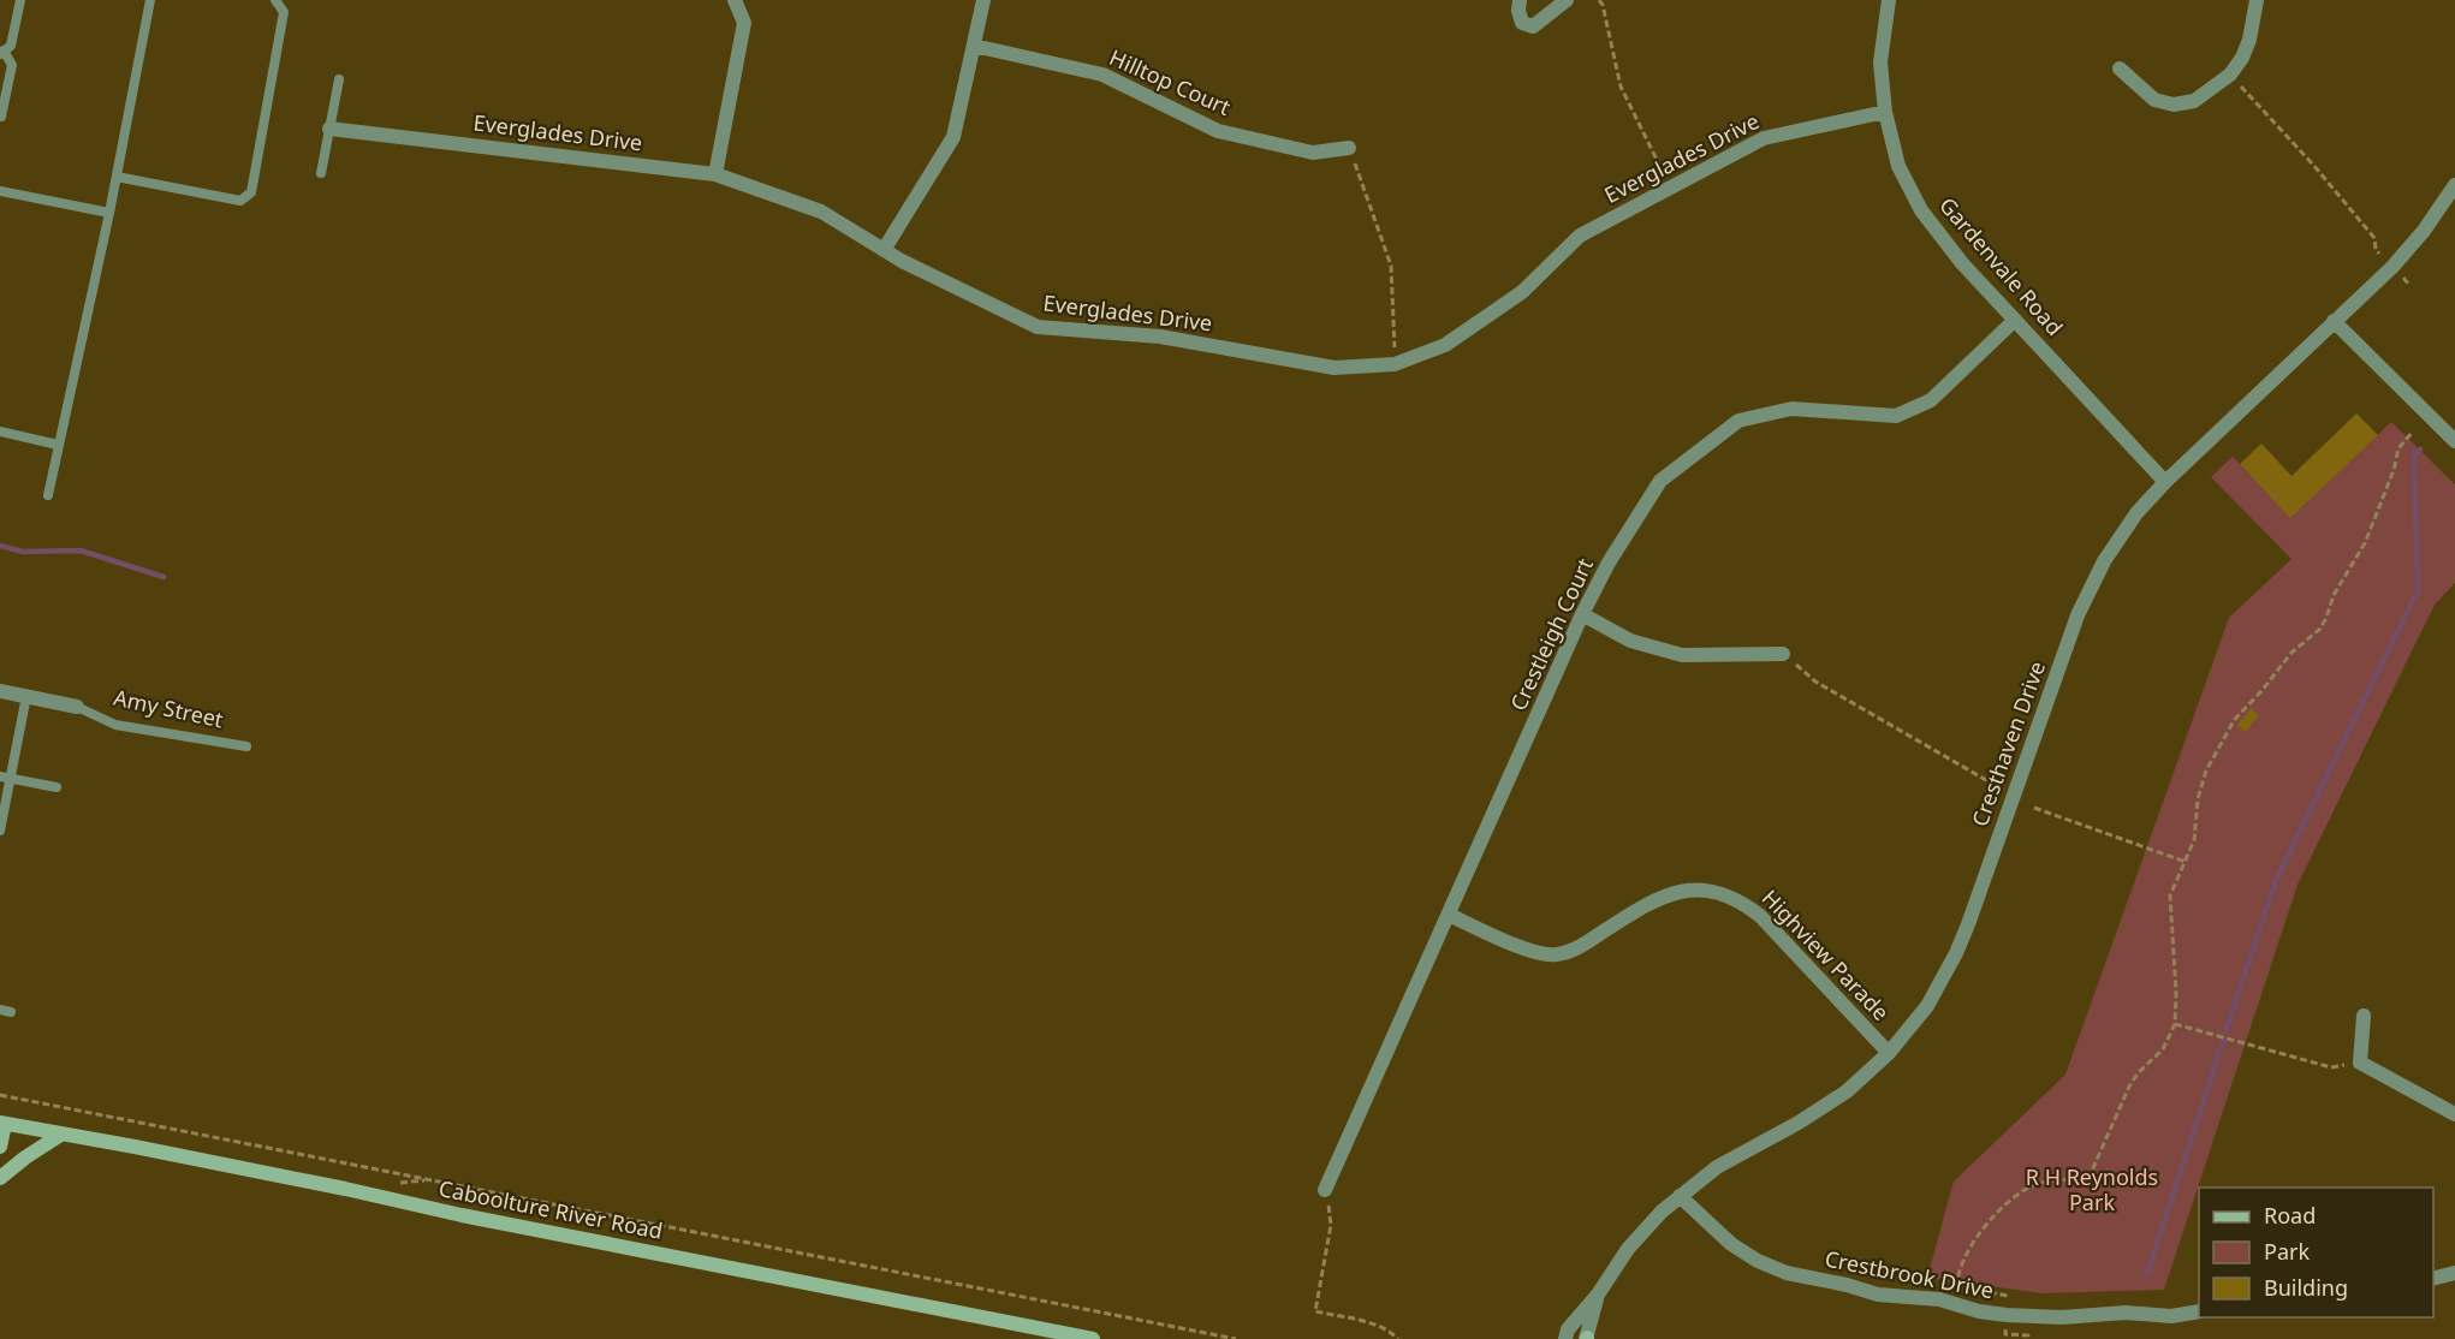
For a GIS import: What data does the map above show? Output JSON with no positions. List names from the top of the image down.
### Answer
{
  "streets": {
    "main road": ["Caboolture River Road"],
    "street": [
      "Hilltop Court",
      "Everglades Drive",
      "Gardenvale Road",
      "Crestleigh Court",
      "Amy Street",
      "Cresthaven Drive",
      "Highview Parade",
      "Crestbrook Drive"
    ]
  },
  "crossings": [
    ["Everglades Drive", "Gardenvale Road"],
    ["Gardenvale Road", "Crestleigh Court"],
    ["Gardenvale Road", "Cresthaven Drive"],
    ["Crestleigh Court", "Highview Parade"],
    ["Cresthaven Drive", "Highview Parade"],
    ["Cresthaven Drive", "Crestbrook Drive"]
  ],
  "parks": ["R H Reynolds Park"],
  "legend": ["Road", "Park", "Building"]
}
